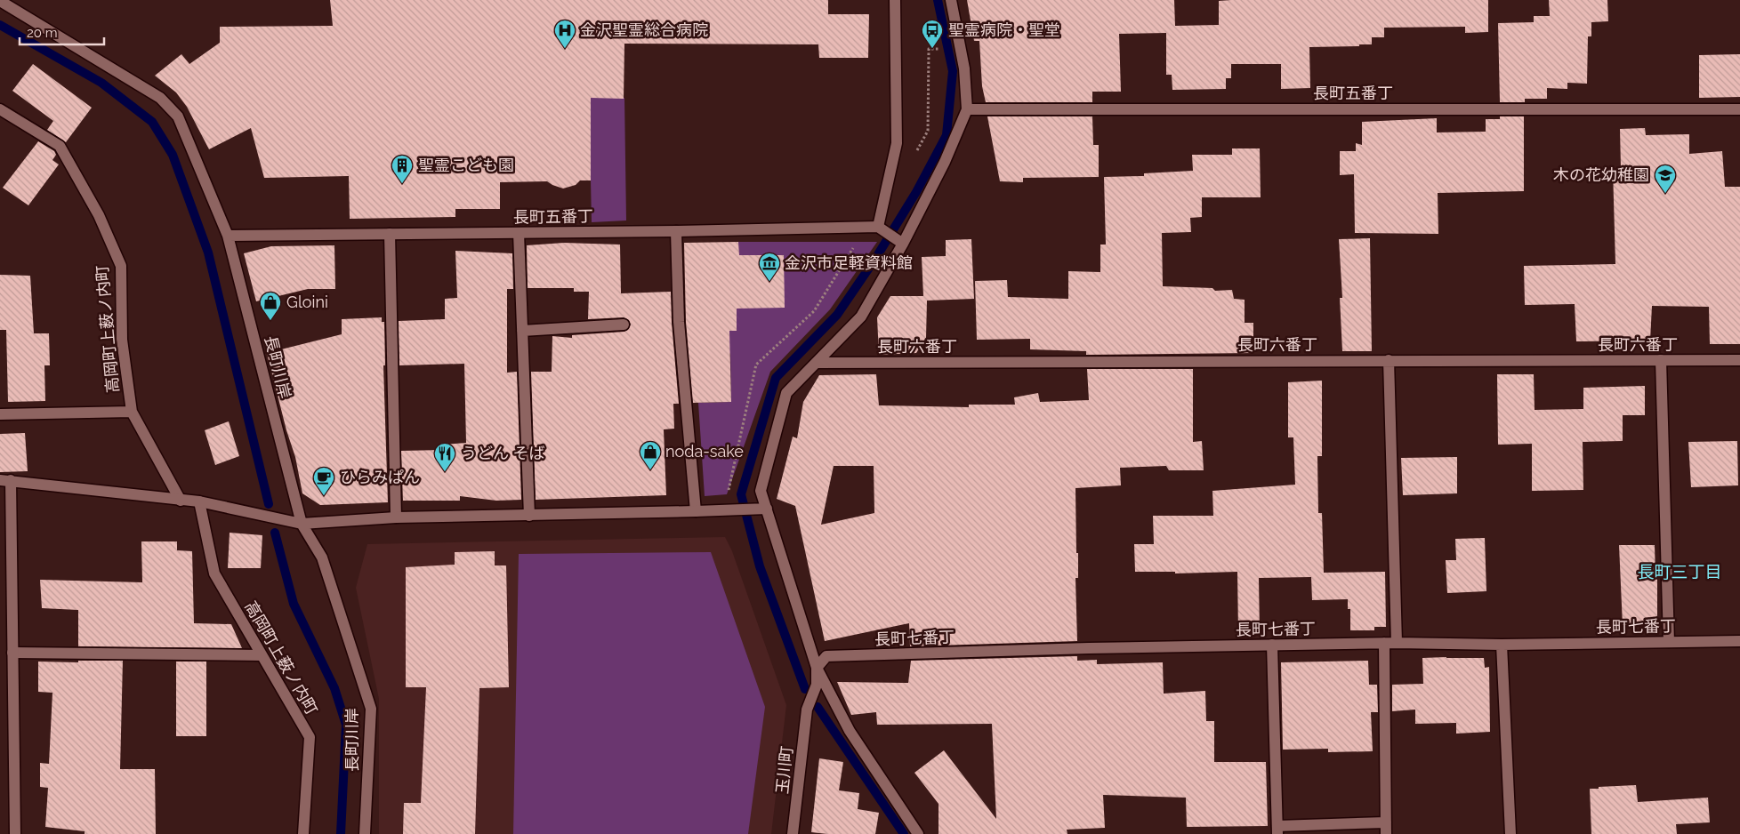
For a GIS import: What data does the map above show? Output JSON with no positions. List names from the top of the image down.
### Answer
{
  "streets": {
    "street": [
      "長町五番丁",
      "高岡町上薮ノ内町",
      "長町六番丁",
      "長町川岸",
      "長町七番丁",
      "玉川町"
    ]
  },
  "crossings": [
    ["長町五番丁", "長町川岸"],
    ["長町七番丁", "玉川町"]
  ],
  "districts": ["長町三丁目"],
  "places": {
    "hospital": ["金沢聖霊総合病院"],
    "bus stop": ["聖霊病院・聖堂"],
    "building": ["聖霊こども園"],
    "school or university": ["木の花幼稚園"],
    "museum": ["金沢市足軽資料館"],
    "shop": ["Gloini", "noda-sake"],
    "restaurant": ["うどん そば"],
    "cafe": ["ひらみぱん"]
  },
  "scale_bar": "20 m"
}
